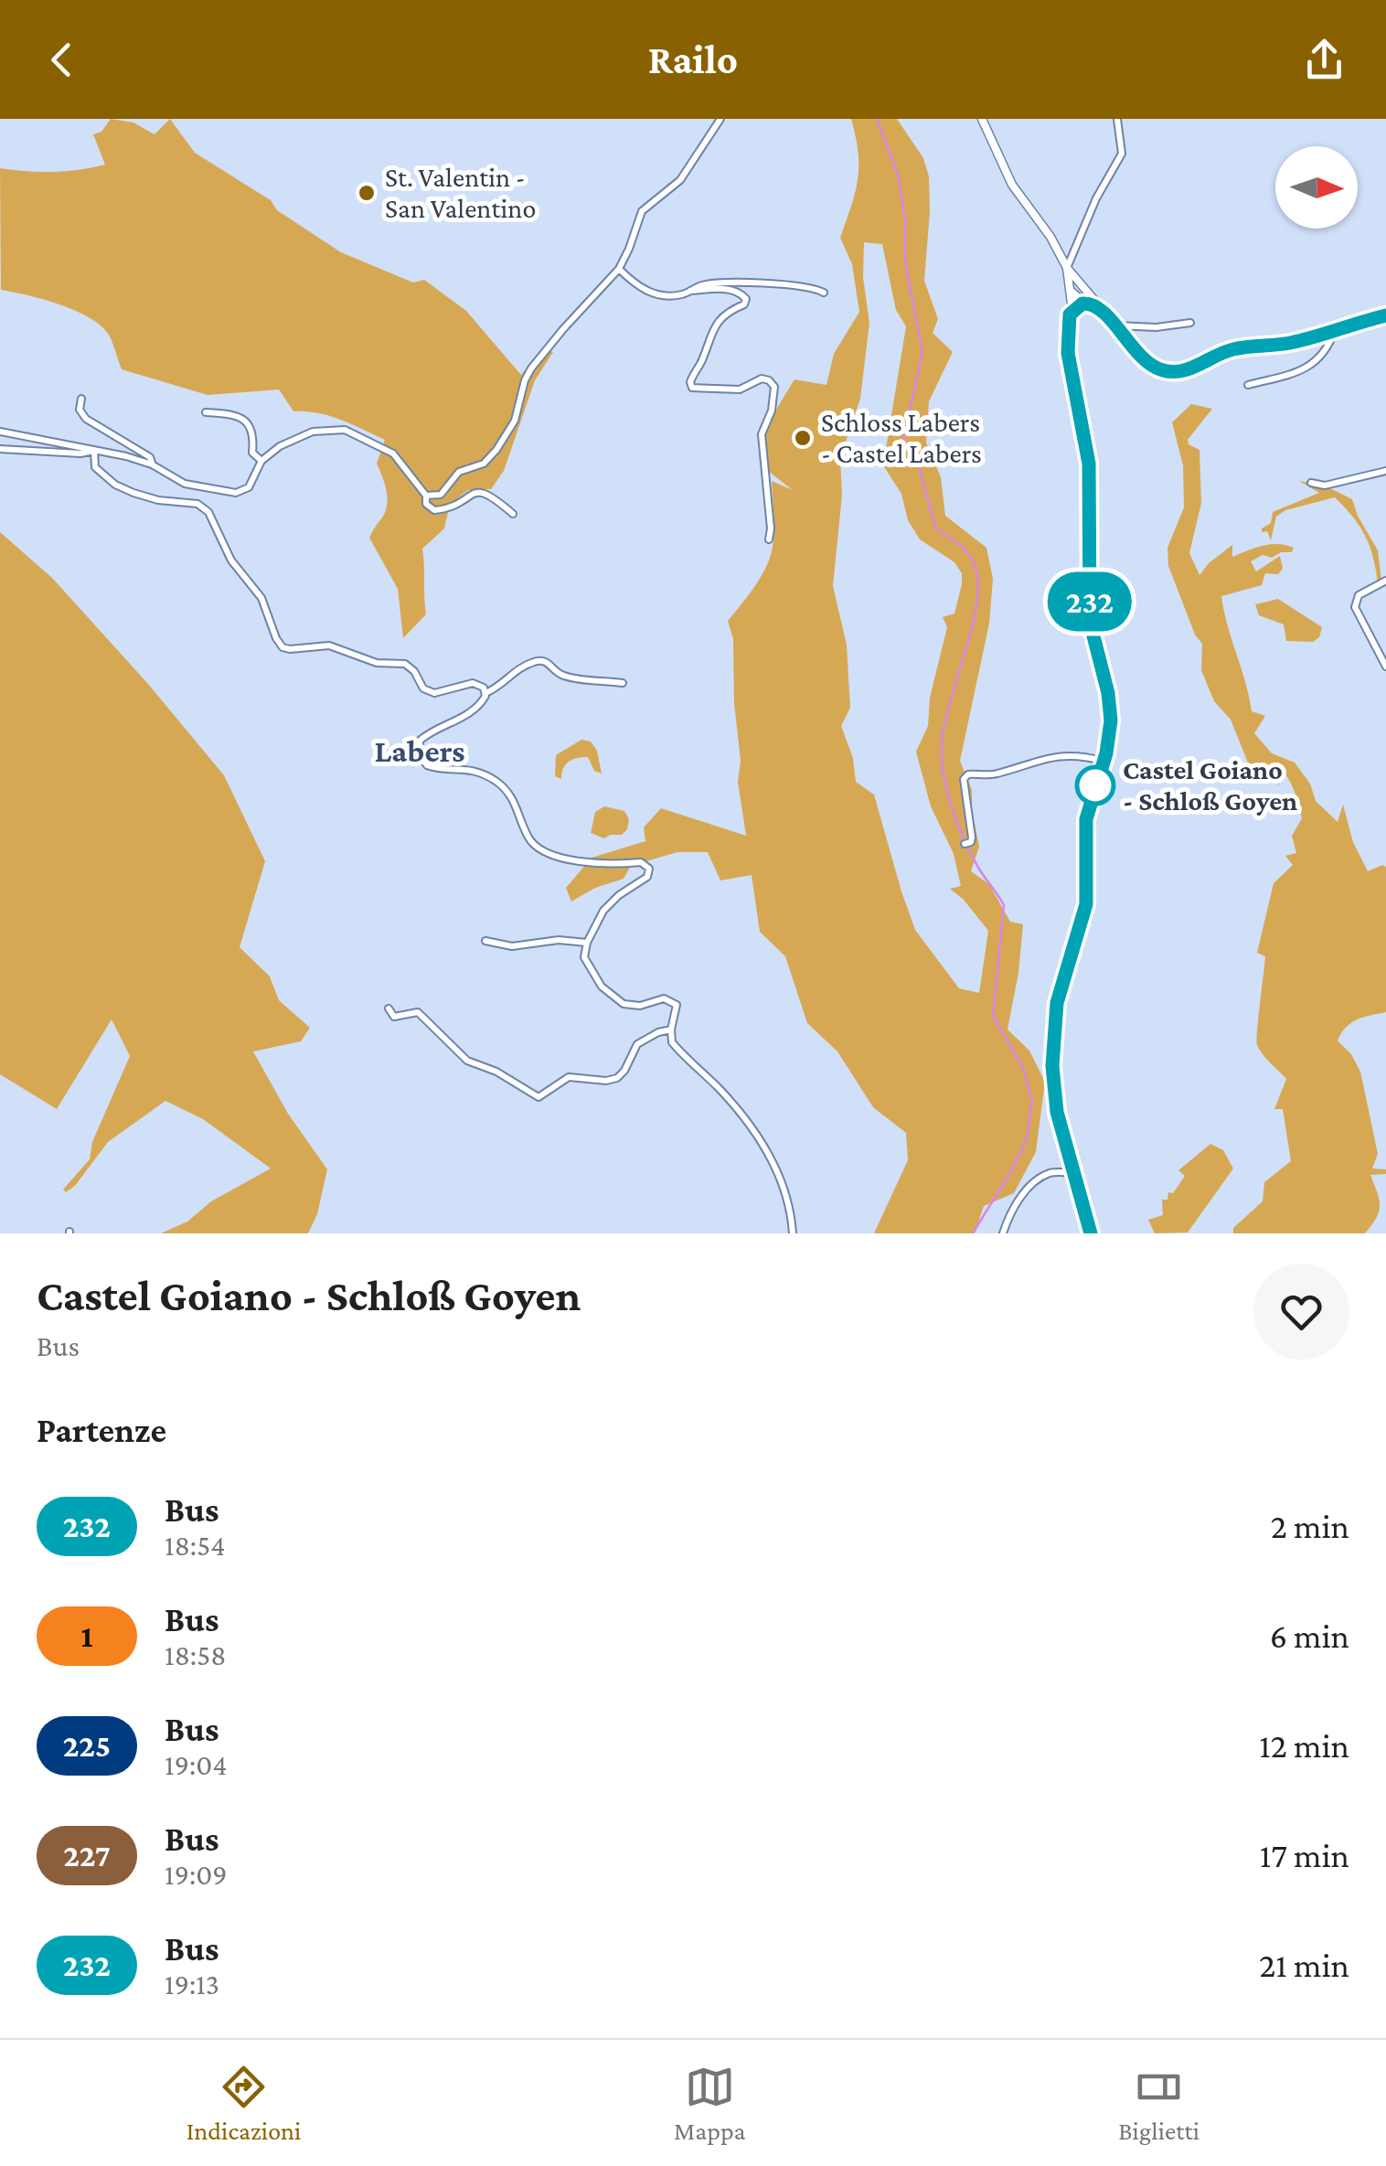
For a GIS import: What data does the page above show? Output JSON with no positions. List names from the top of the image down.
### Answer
{
  "districts": ["Labers"],
  "places": ["St. Valentin - San Valentino", "Schloss Labers - Castel Labers", "Castel Goiano - Schloß Goyen"],
  "lines": ["bus line 232"],
  "north": "right",
  "page": {
    "header": "Railo",
    "on_map": "232",
    "heading": [
      ["Castel Goiano - Schloß Goyen", "Bus"],
      "Partenze"
    ],
    "list": [
      {
        "mark": "232",
        "name": "Bus",
        "note": "18:54",
        "value": "2 min"
      },
      {
        "mark": "1",
        "name": "Bus",
        "note": "18:58",
        "value": "6 min"
      },
      {
        "mark": "225",
        "name": "Bus",
        "note": "19:04",
        "value": "12 min"
      },
      {
        "mark": "227",
        "name": "Bus",
        "note": "19:09",
        "value": "17 min"
      },
      {
        "mark": "232",
        "name": "Bus",
        "note": "19:13",
        "value": "21 min"
      }
    ],
    "tabs": ["Indicazioni", "Mappa", "Biglietti"]
  }
}
